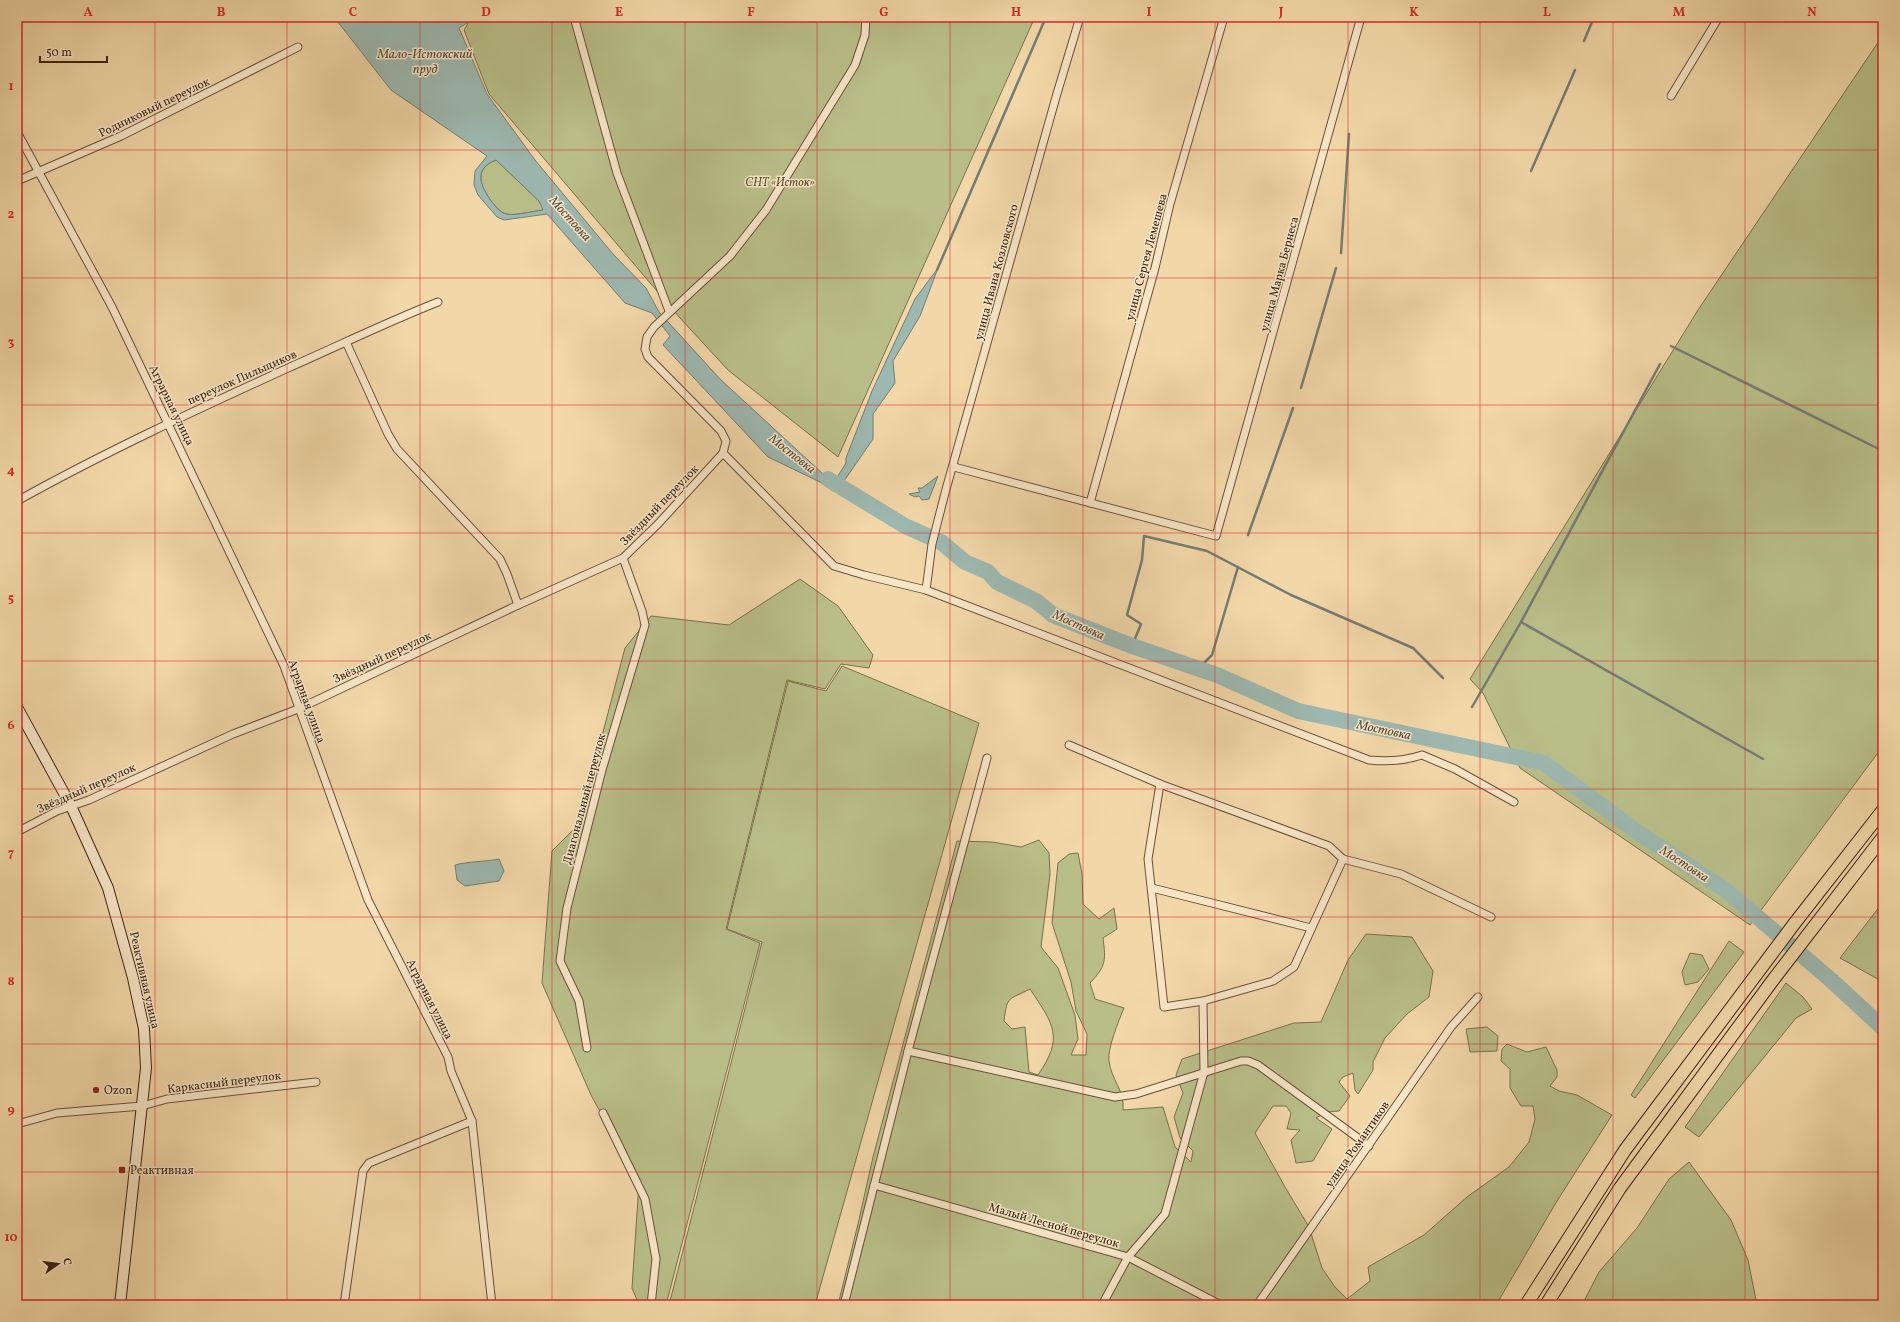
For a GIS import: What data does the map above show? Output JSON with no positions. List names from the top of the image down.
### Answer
{
  "streets": {
    "main road": ["Реактивная улица"],
    "street": [
      "Родниковый переулок",
      "улица Сергея Лемешева",
      "улица Ивана Козловского",
      "улица Марка Бернеса",
      "переулок Пильщиков",
      "Аграрная улица",
      "Звёздный переулок",
      "Диагональный переулок",
      "Каркасный переулок",
      "улица Романтиков",
      "Малый Лесной переулок"
    ]
  },
  "crossings": [
    ["Родниковый переулок", "Аграрная улица"],
    ["улица Сергея Лемешева", "улица Марка Бернеса"],
    ["переулок Пильщиков", "Аграрная улица"],
    ["Аграрная улица", "Звёздный переулок"],
    ["Звёздный переулок", "Диагональный переулок"],
    ["Звёздный переулок", "Реактивная улица"],
    ["Реактивная улица", "Каркасный переулок"]
  ],
  "water": ["Мало-Истокский пруд", "Мостовка"],
  "parks": ["СНТ «Исток»"],
  "places": {
    "other": ["Ozon"],
    "transit": ["Реактивная"]
  },
  "scale_bar": "50 m",
  "north": "right",
  "grid": {
    "columns": [
      "A",
      "B",
      "C",
      "D",
      "E",
      "F",
      "G",
      "H",
      "I",
      "J",
      "K",
      "L",
      "M",
      "N"
    ],
    "rows": [
      "1",
      "2",
      "3",
      "4",
      "5",
      "6",
      "7",
      "8",
      "9",
      "10"
    ]
  }
}
